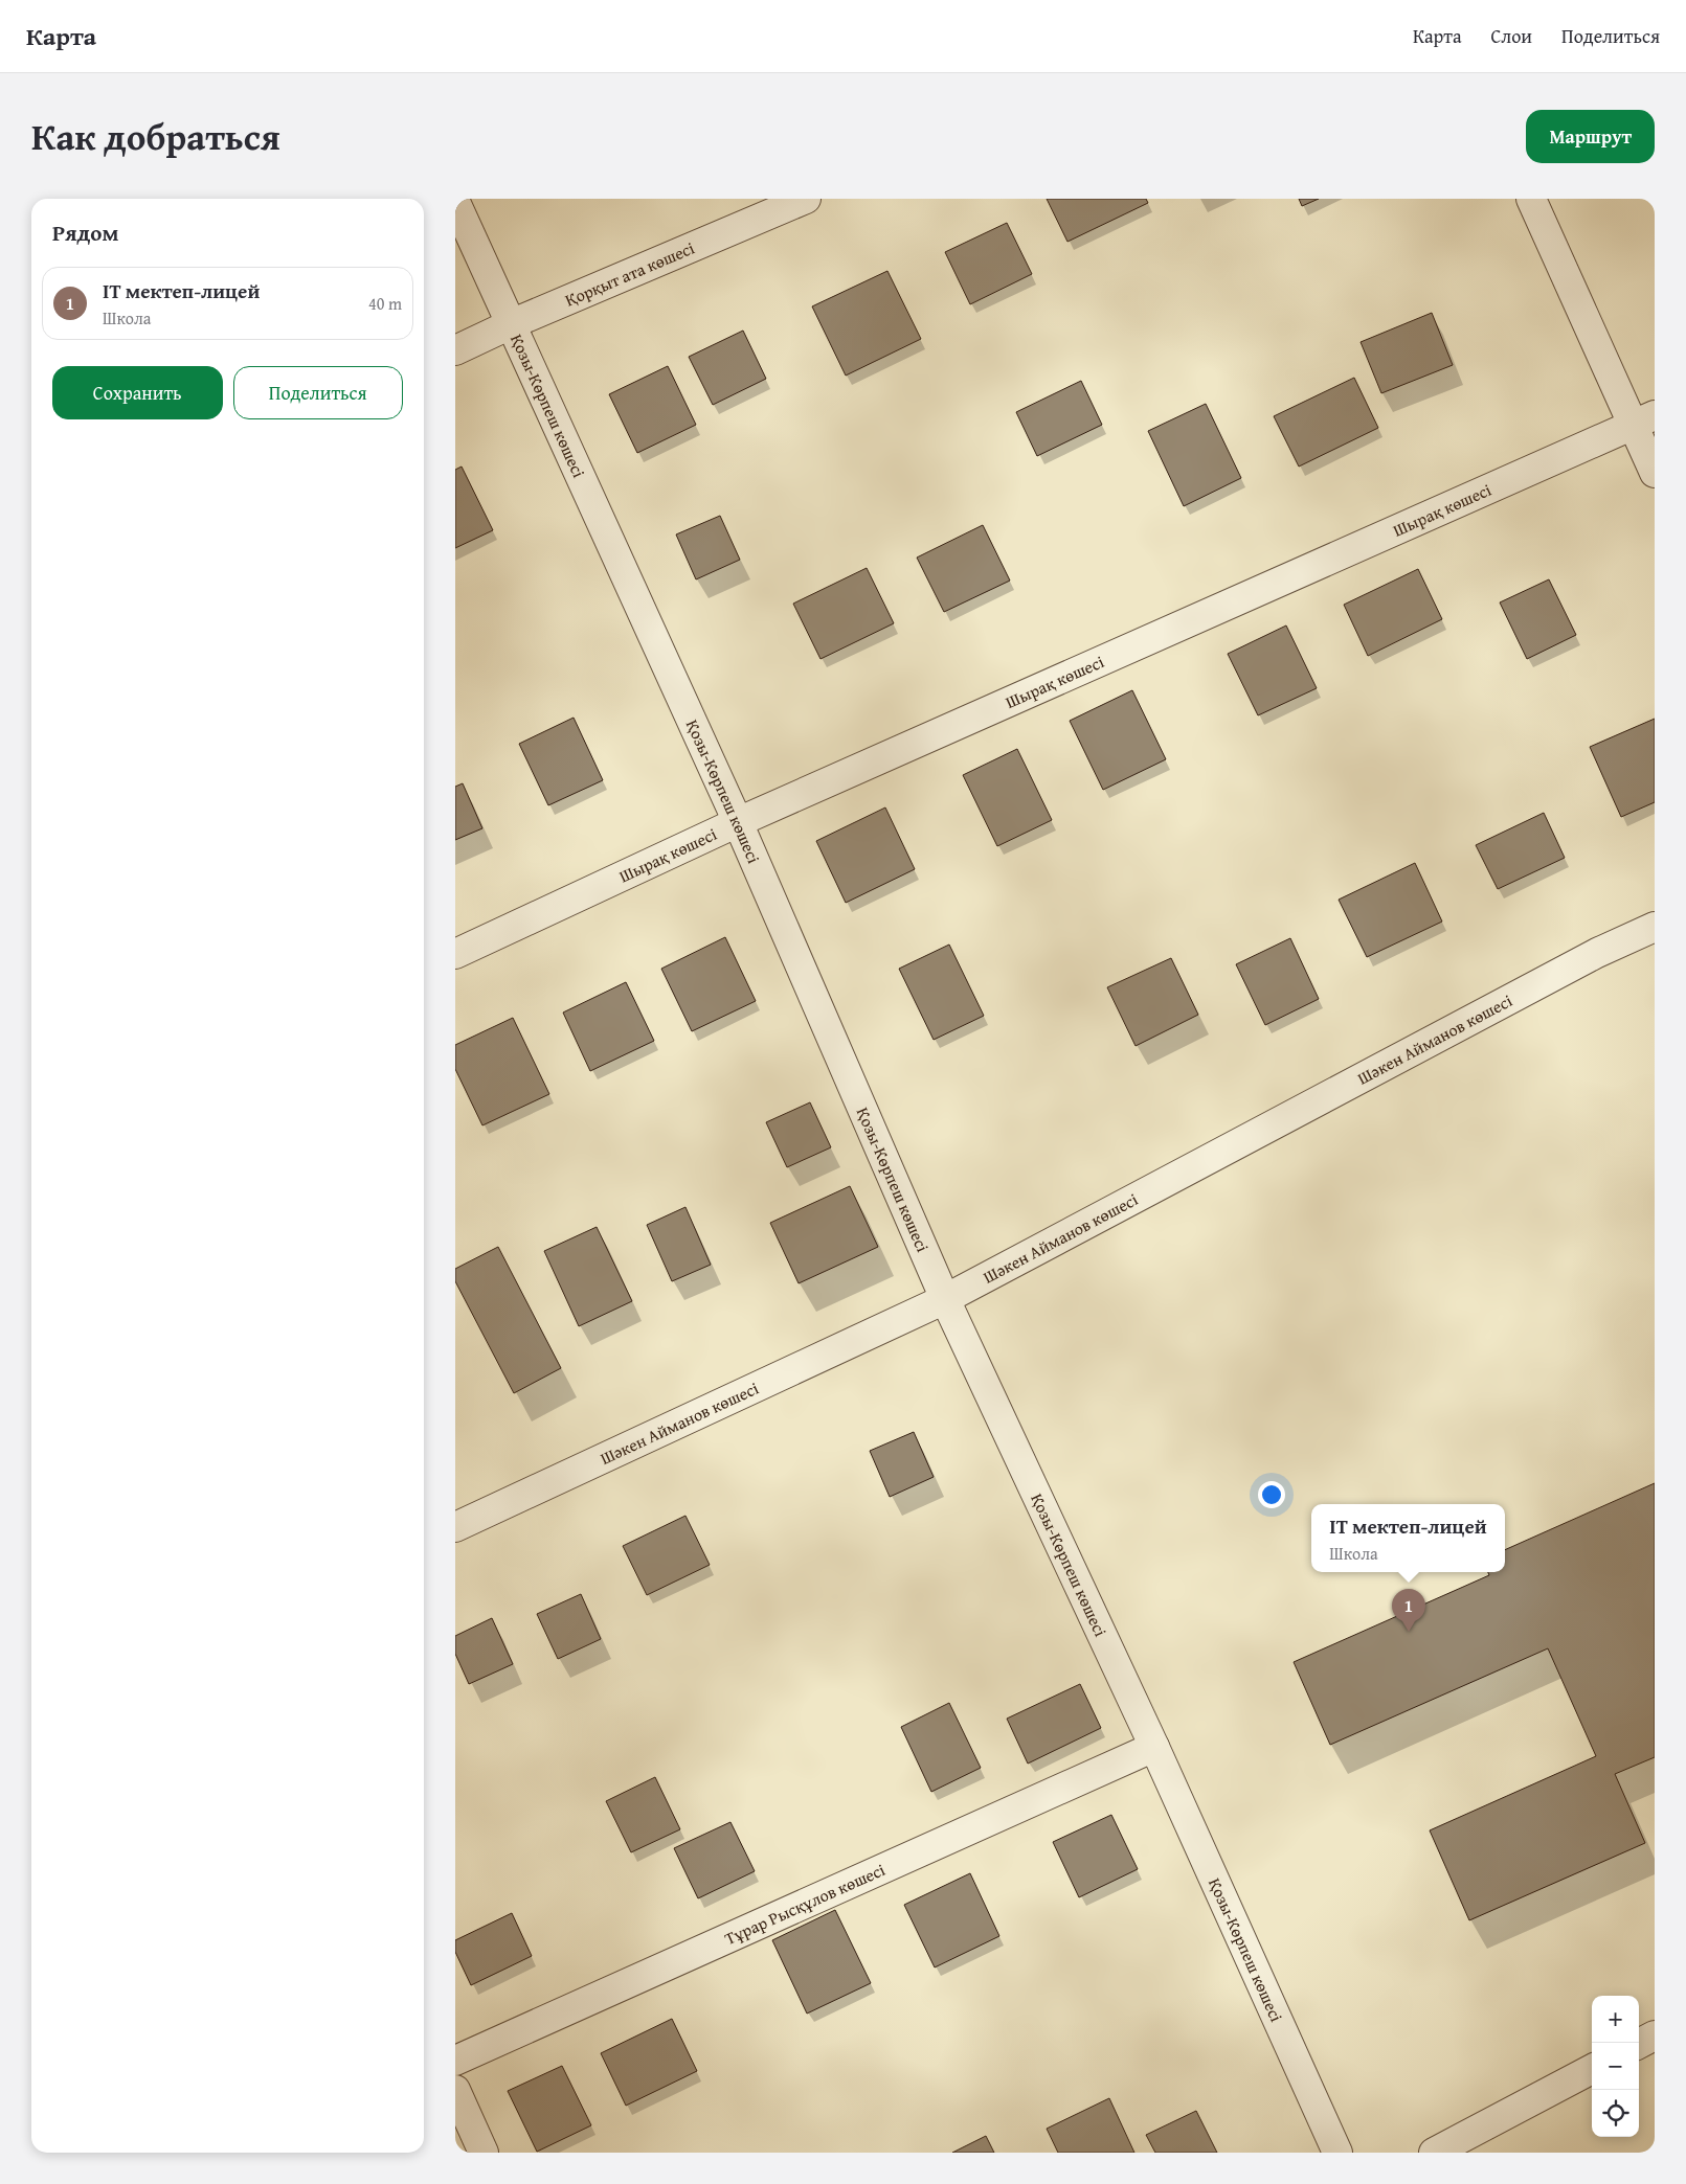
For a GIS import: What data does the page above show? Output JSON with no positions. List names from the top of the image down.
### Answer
{
  "streets": {
    "street": [
      "Қорқыт ата көшесі",
      "Қозы-Көрпеш көшесі",
      "Шырақ көшесі",
      "Шәкен Айманов көшесі",
      "Тұрар Рысқұлов көшесі"
    ]
  },
  "crossings": [
    ["Қорқыт ата көшесі", "Қозы-Көрпеш көшесі"],
    ["Қозы-Көрпеш көшесі", "Шырақ көшесі"],
    ["Қозы-Көрпеш көшесі", "Шәкен Айманов көшесі"],
    ["Қозы-Көрпеш көшесі", "Тұрар Рысқұлов көшесі"]
  ],
  "page": {
    "header": "Карта",
    "nav": ["Карта", "Слои", "Поделиться"],
    "title": "Как добраться",
    "buttons": [
      "Маршрут",
      ["Сохранить", "Поделиться"]
    ],
    "heading": "Рядом",
    "list": [
      {
        "mark": "1",
        "name": "IT мектеп-лицей",
        "note": "Школа",
        "value": "40 m"
      }
    ],
    "popup": ["IT мектеп-лицей", "Школа"],
    "pins": "1",
    "map_buttons": ["+", "−"]
  }
}
